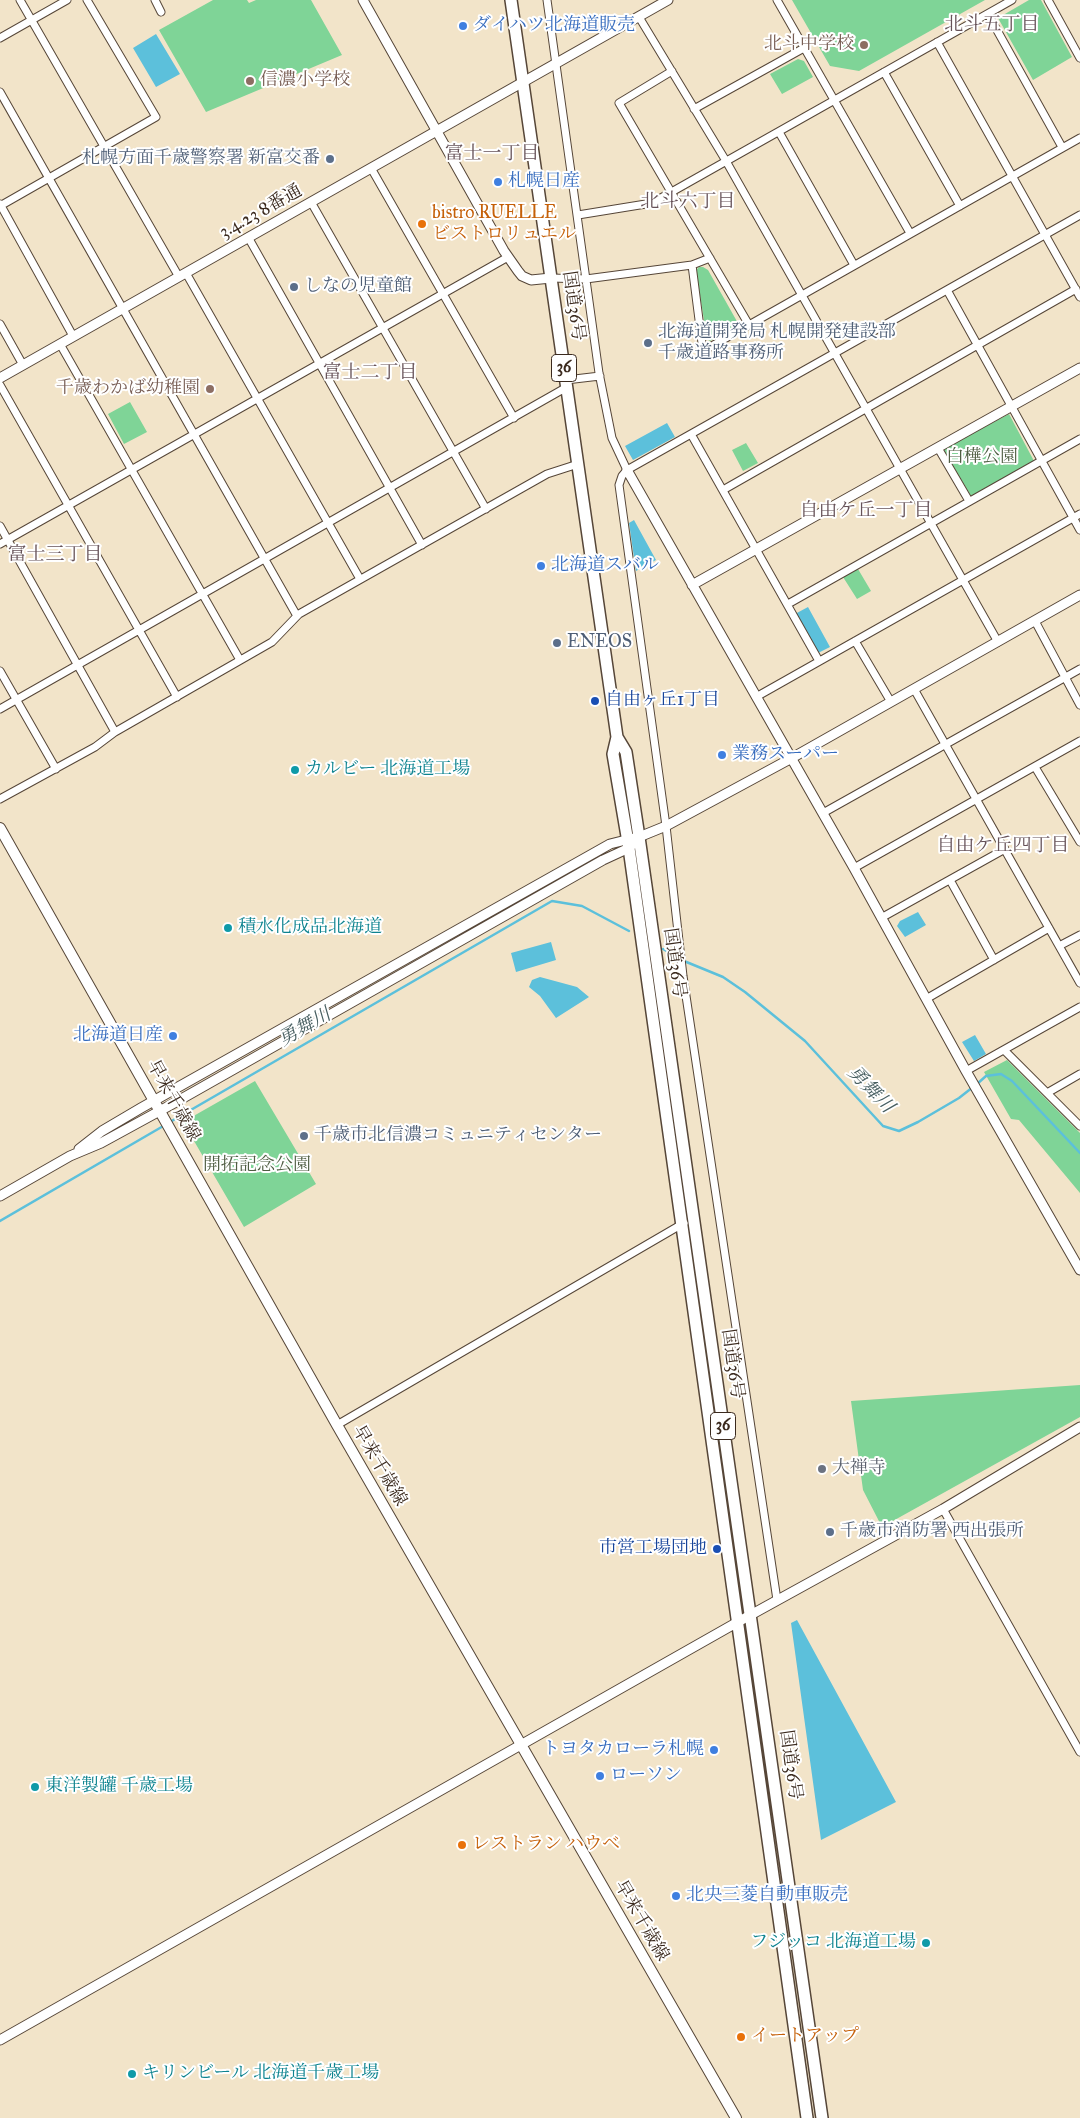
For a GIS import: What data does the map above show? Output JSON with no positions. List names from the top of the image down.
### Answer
{
  "streets": {
    "highway": ["国道36号", "36"],
    "main road": ["早来千歳線"],
    "street": ["3.4.23 8番通"]
  },
  "crossings": [
    ["3.4.23 8番通", "国道36号"]
  ],
  "districts": [
    "北斗五丁目",
    "富士一丁目",
    "北斗六丁目",
    "富士二丁目",
    "自由ケ丘一丁目",
    "富士三丁目",
    "自由ケ丘四丁目"
  ],
  "water": ["勇舞川"],
  "parks": ["白樺公園", "開拓記念公園"],
  "places": [
    "ダイハツ北海道販売",
    "北斗中学校",
    "信濃小学校",
    "札幌方面千歳警察署 新富交番",
    "札幌日産",
    "bistro RUELLE ビストロリュエル",
    "しなの児童館",
    "北海道開発局 札幌開発建設部 千歳道路事務所",
    "千歳わかば幼稚園",
    "北海道スバル",
    "ENEOS",
    "自由ヶ丘1丁目",
    "業務スーパー",
    "カルビー 北海道工場",
    "積水化成品北海道",
    "北海道日産",
    "千歳市北信濃コミュニティセンター",
    "大禅寺",
    "千歳市消防署 西出張所",
    "市営工場団地",
    "トヨタカローラ札幌",
    "ローソン",
    "東洋製罐 千歳工場",
    "レストラン ハウベ",
    "北央三菱自動車販売",
    "フジッコ 北海道工場",
    "イートアップ",
    "キリンビール 北海道千歳工場"
  ]
}
